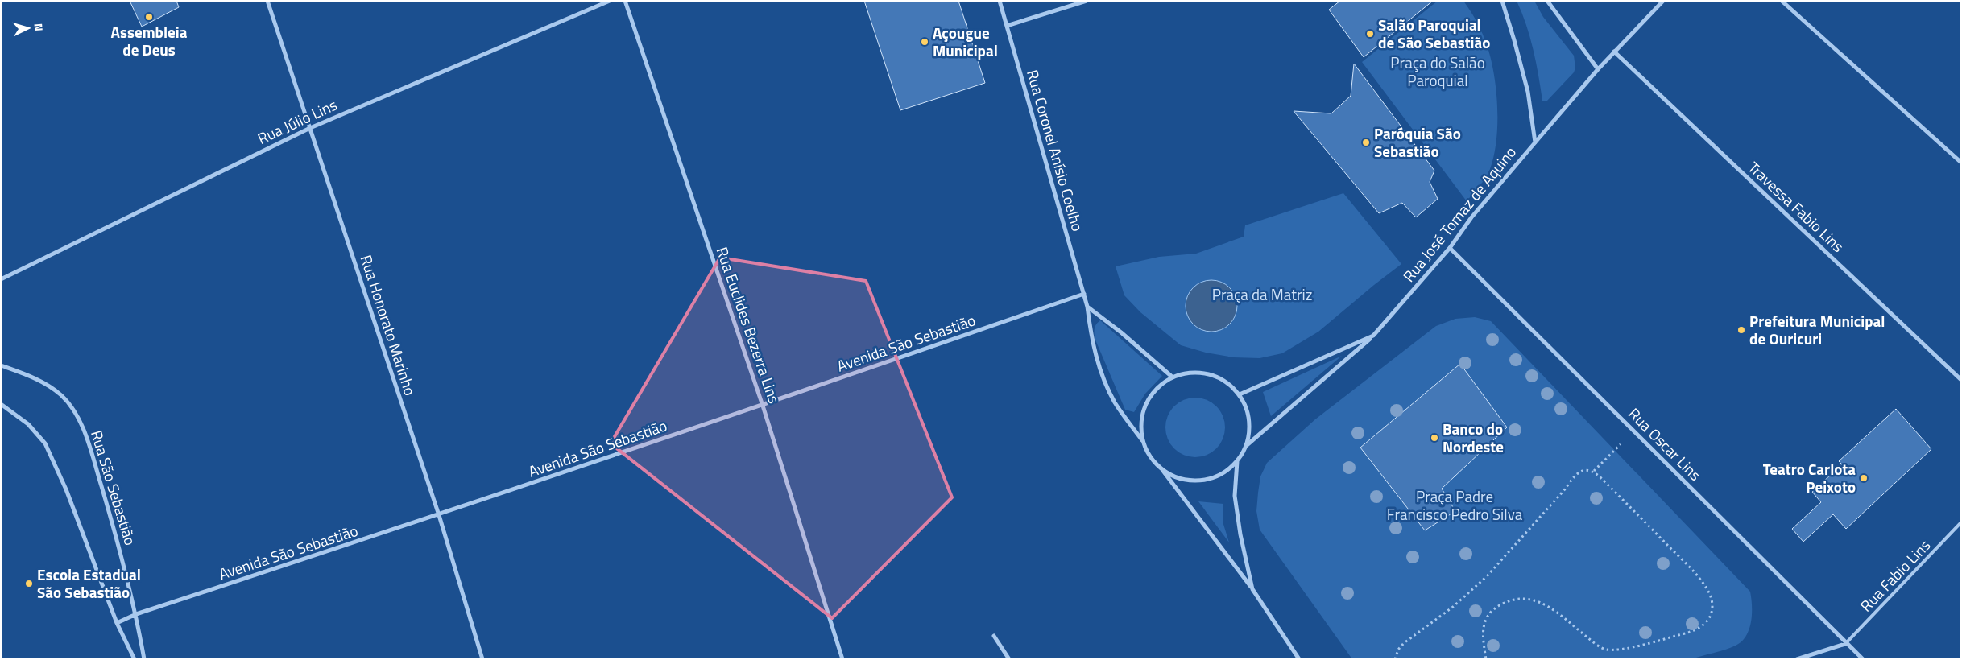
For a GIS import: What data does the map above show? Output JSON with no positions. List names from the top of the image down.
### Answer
{
  "streets": {
    "street": [
      "Rua Júlio Lins",
      "Rua Coronel Anísio Coelho",
      "Travessa Fabio Lins",
      "Rua José Tomaz de Aquino",
      "Rua Honorato Marinho",
      "Rua Euclides Bezerra Lins",
      "Avenida São Sebastião",
      "Rua Oscar Lins",
      "Rua São Sebastião"
    ],
    "lane": ["Rua Fabio Lins"]
  },
  "crossings": [
    ["Rua Júlio Lins", "Rua Honorato Marinho"],
    ["Rua Coronel Anísio Coelho", "Rua José Tomaz de Aquino"],
    ["Rua Coronel Anísio Coelho", "Avenida São Sebastião"],
    ["Travessa Fabio Lins", "Rua José Tomaz de Aquino"],
    ["Rua José Tomaz de Aquino", "Rua Oscar Lins"],
    ["Rua Honorato Marinho", "Avenida São Sebastião"],
    ["Rua Euclides Bezerra Lins", "Avenida São Sebastião"],
    ["Avenida São Sebastião", "Rua São Sebastião"],
    ["Rua Oscar Lins", "Rua Fabio Lins"]
  ],
  "parks": ["Praça do Salão Paroquial", "Praça da Matriz", "Praça Padre Francisco Pedro Silva"],
  "places": [
    "Assembleia de Deus",
    "Salão Paroquial de São Sebastião",
    "Açougue Municipal",
    "Paróquia São Sebastião",
    "Prefeitura Municipal de Ouricuri",
    "Banco do Nordeste",
    "Teatro Carlota Peixoto",
    "Escola Estadual São Sebastião"
  ],
  "north": "right"
}
